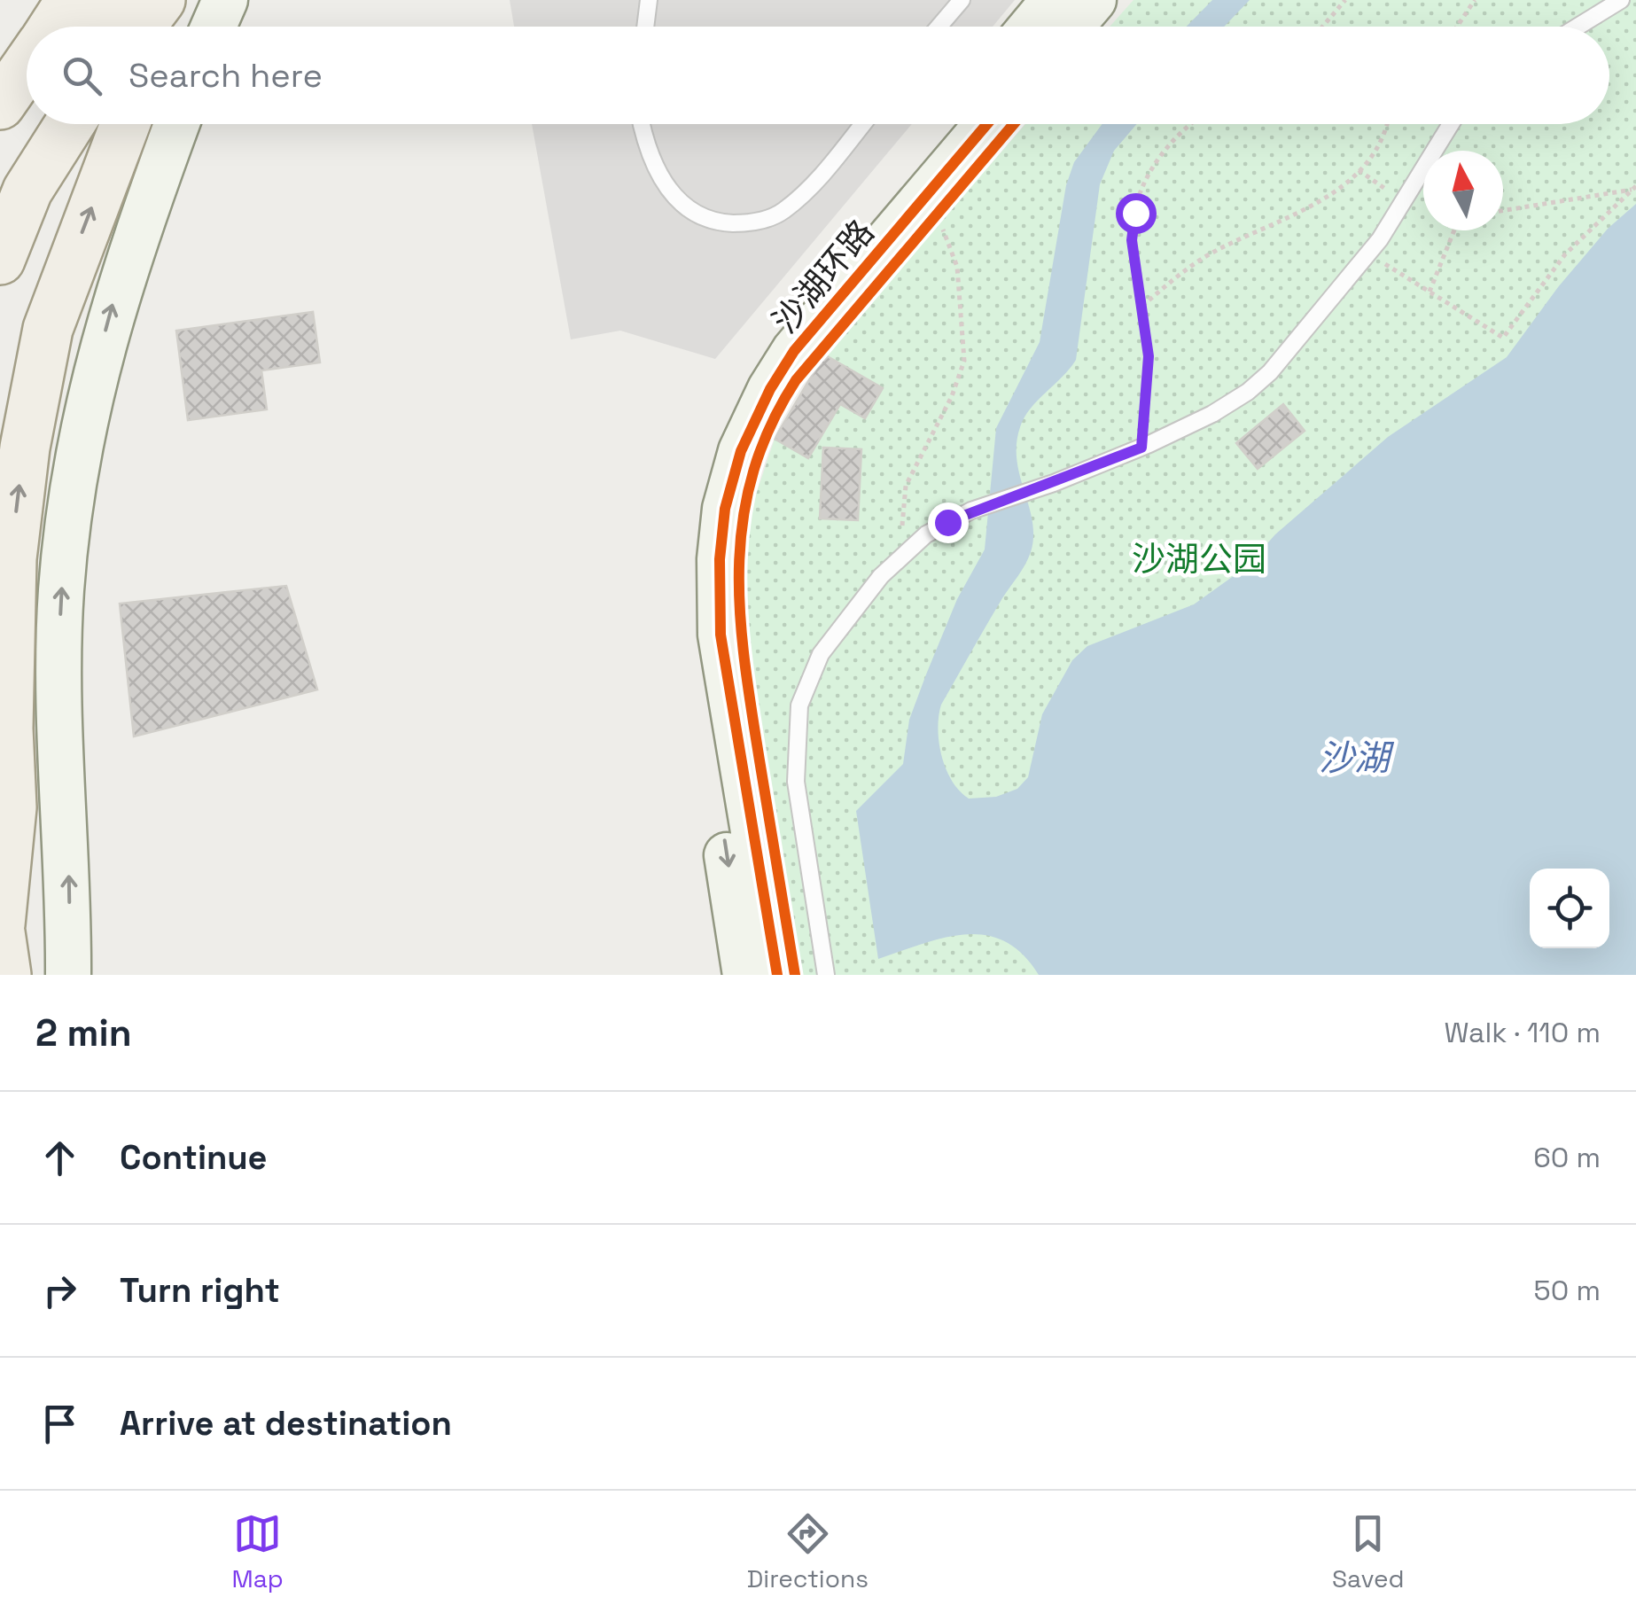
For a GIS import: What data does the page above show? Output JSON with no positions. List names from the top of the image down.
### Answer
{
  "streets": {
    "street": ["沙湖环路"]
  },
  "water": ["沙湖"],
  "parks": ["沙湖公园"],
  "north": "top",
  "page": {
    "search": "Search here",
    "heading": ["2 min", "Walk · 110 m"],
    "list": [
      ["Continue", "60 m"],
      ["Turn right", "50 m"],
      "Arrive at destination"
    ],
    "nav": ["Map", "Directions", "Saved"]
  }
}
